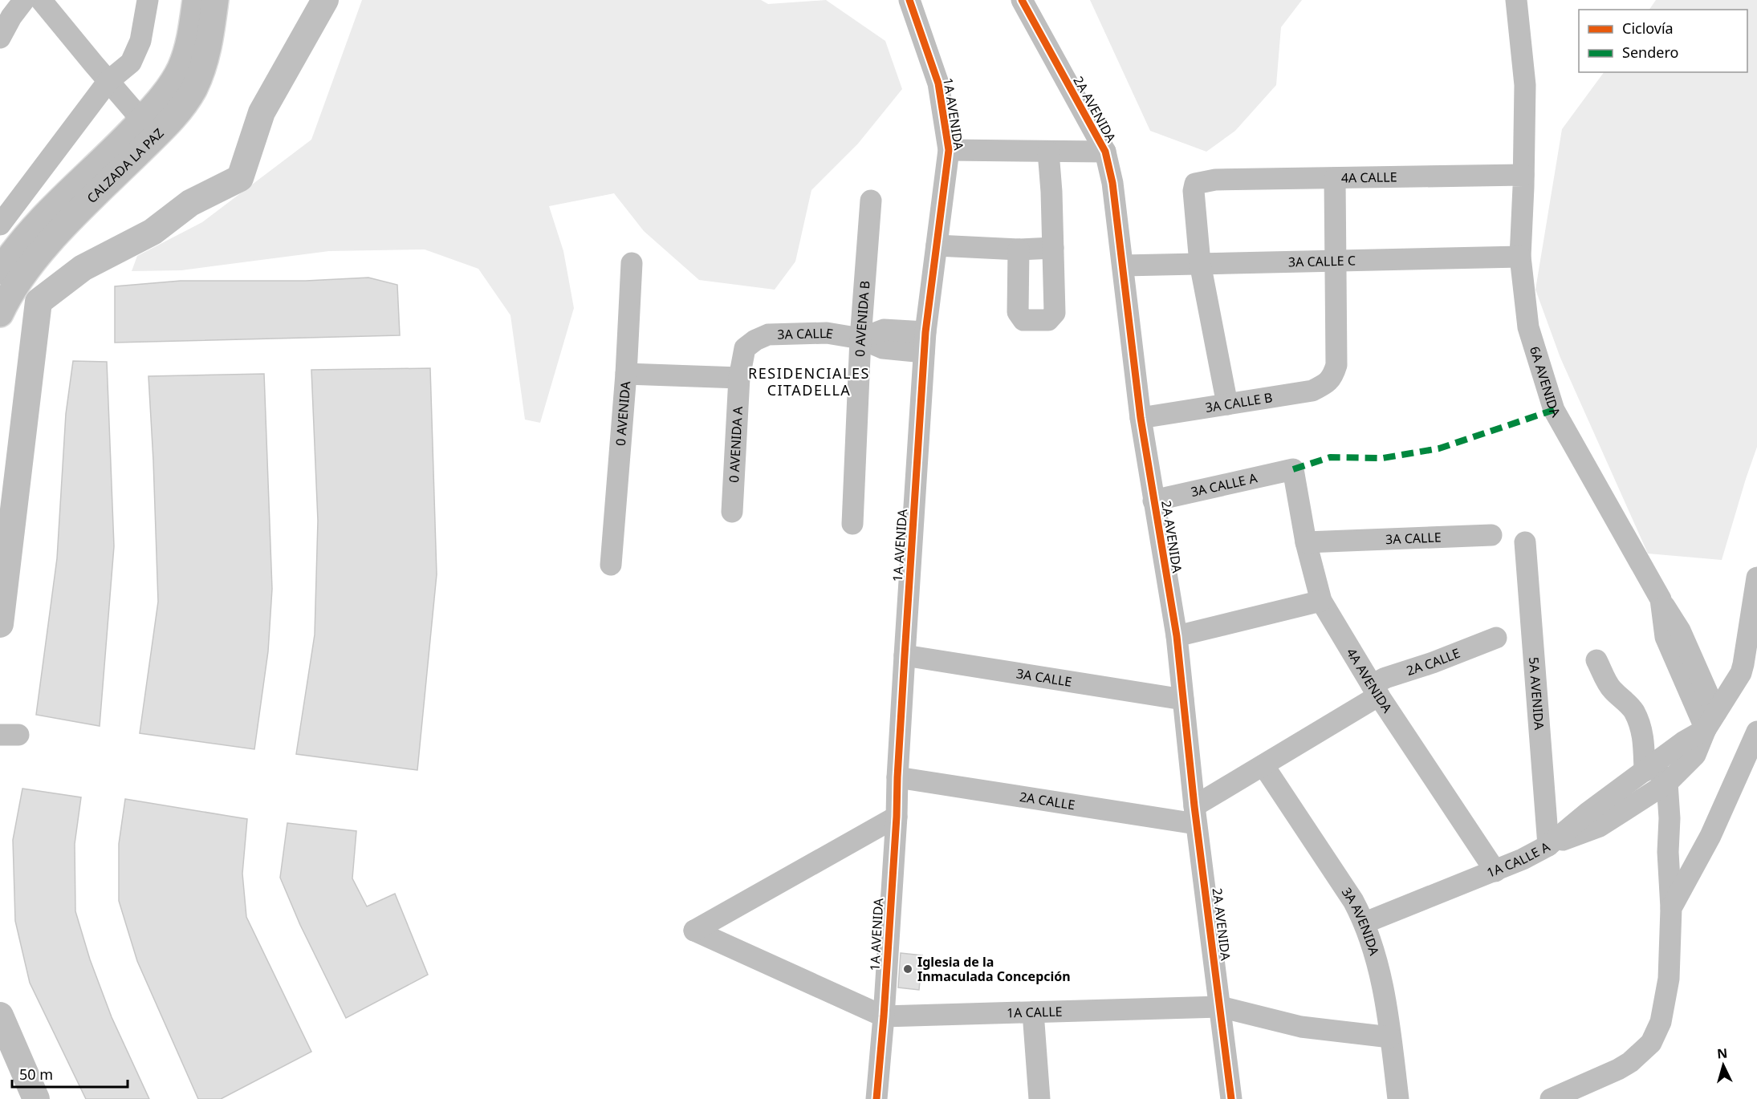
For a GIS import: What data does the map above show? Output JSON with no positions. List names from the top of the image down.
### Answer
{
  "streets": {
    "main road": ["CALZADA LA PAZ"],
    "street": [
      "2A AVENIDA",
      "1A AVENIDA",
      "4A CALLE",
      "3A CALLE C",
      "0 AVENIDA B",
      "3A CALLE",
      "6A AVENIDA",
      "3A CALLE B",
      "0 AVENIDA",
      "0 AVENIDA A",
      "3A CALLE A",
      "2A CALLE",
      "4A AVENIDA",
      "5A AVENIDA",
      "1A CALLE A",
      "3A AVENIDA",
      "1A CALLE"
    ]
  },
  "crossings": [
    ["2A AVENIDA", "3A CALLE C"],
    ["2A AVENIDA", "3A CALLE"],
    ["2A AVENIDA", "3A CALLE B"],
    ["2A AVENIDA", "3A CALLE A"],
    ["2A AVENIDA", "2A CALLE"],
    ["2A AVENIDA", "1A CALLE"],
    ["1A AVENIDA", "3A CALLE"],
    ["1A AVENIDA", "2A CALLE"],
    ["1A AVENIDA", "1A CALLE"],
    ["4A CALLE", "3A CALLE C"],
    ["4A CALLE", "6A AVENIDA"],
    ["3A CALLE C", "6A AVENIDA"],
    ["3A CALLE C", "3A CALLE B"],
    ["0 AVENIDA B", "3A CALLE"],
    ["3A CALLE", "0 AVENIDA A"],
    ["3A CALLE", "4A AVENIDA"],
    ["6A AVENIDA", "1A CALLE A"],
    ["3A CALLE A", "4A AVENIDA"],
    ["2A CALLE", "4A AVENIDA"],
    ["2A CALLE", "3A AVENIDA"],
    ["4A AVENIDA", "1A CALLE A"],
    ["5A AVENIDA", "1A CALLE A"],
    ["1A CALLE A", "3A AVENIDA"],
    ["3A AVENIDA", "1A CALLE"]
  ],
  "districts": ["RESIDENCIALES CITADELLA"],
  "places": ["Iglesia de la Inmaculada Concepción"],
  "legend": ["Ciclovía", "Sendero"],
  "scale_bar": "50 m",
  "north": "top"
}
